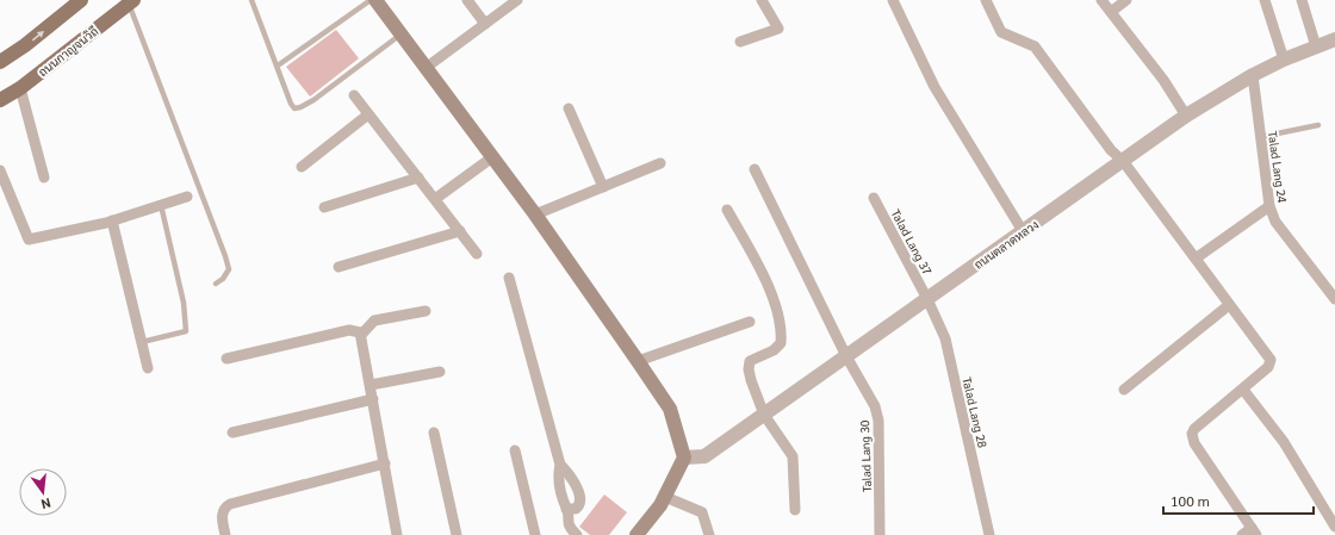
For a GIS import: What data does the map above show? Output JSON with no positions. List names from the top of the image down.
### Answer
{
  "streets": {
    "main road": ["ถนนกาญจนวิถี"],
    "street": [
      "Talad Lang 24",
      "Talad Lang 37",
      "ถนนตลาดหลวง",
      "Talad Lang 28",
      "Talad Lang 30"
    ]
  },
  "crossings": [
    ["Talad Lang 24", "ถนนตลาดหลวง"],
    ["Talad Lang 37", "ถนนตลาดหลวง"],
    ["Talad Lang 37", "Talad Lang 28"],
    ["ถนนตลาดหลวง", "Talad Lang 28"],
    ["ถนนตลาดหลวง", "Talad Lang 30"]
  ],
  "scale_bar": "100 m",
  "north": "bottom"
}
